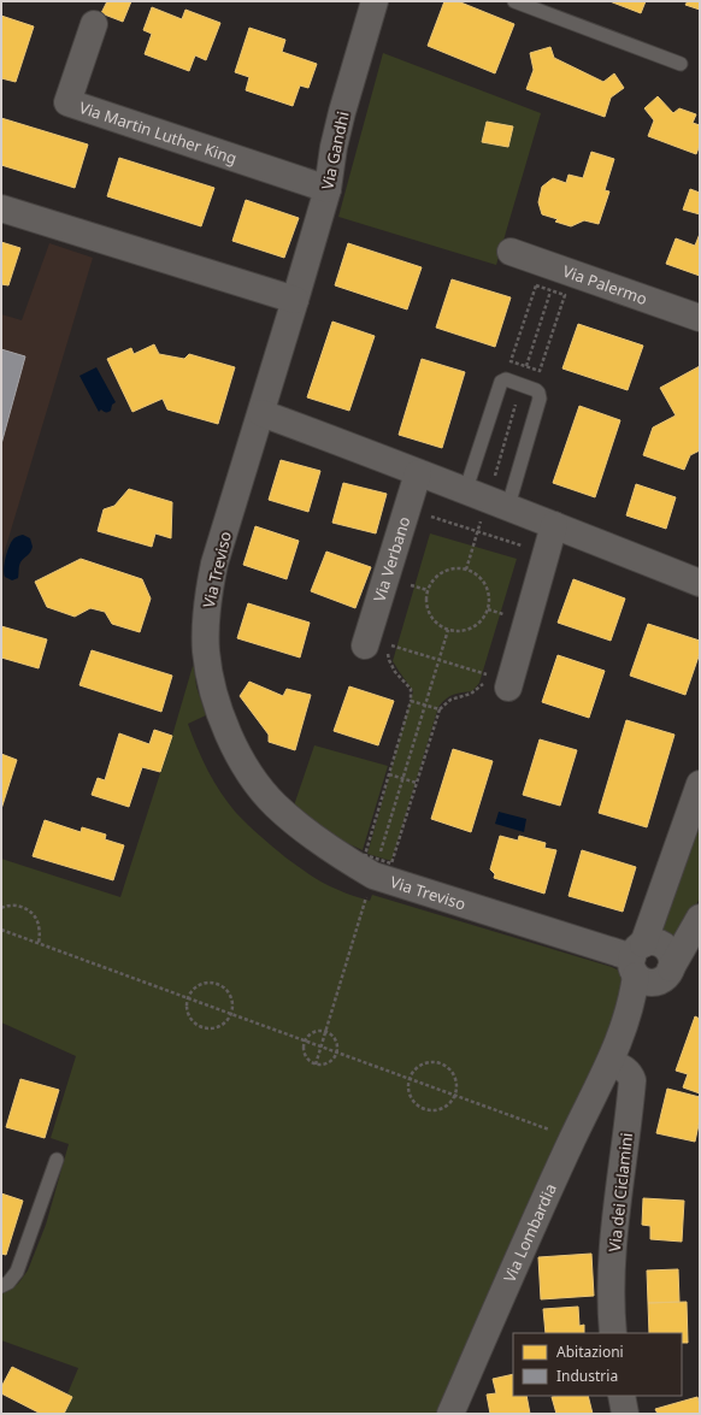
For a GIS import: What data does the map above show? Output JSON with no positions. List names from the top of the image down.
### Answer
{
  "streets": {
    "street": [
      "Via Martin Luther King",
      "Via Gandhi",
      "Via Palermo",
      "Via Verbano",
      "Via Treviso",
      "Via dei Ciclamini",
      "Via Lombardia"
    ]
  },
  "crossings": [
    ["Via Martin Luther King", "Via Gandhi"],
    ["Via Gandhi", "Via Treviso"],
    ["Via Treviso", "Via Lombardia"],
    ["Via dei Ciclamini", "Via Lombardia"]
  ],
  "legend": ["Abitazioni", "Industria"]
}
